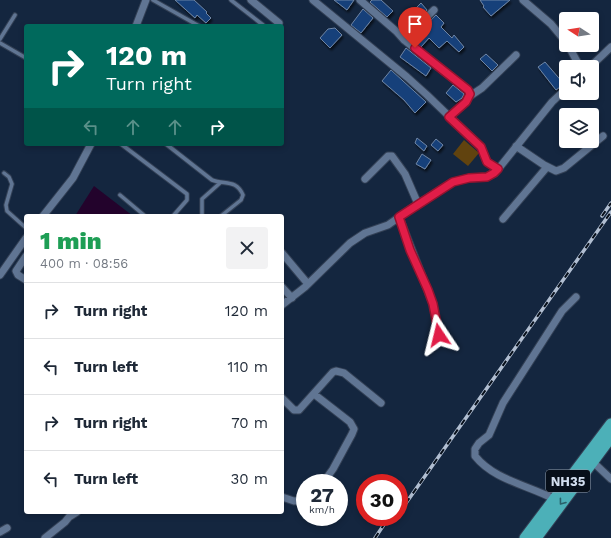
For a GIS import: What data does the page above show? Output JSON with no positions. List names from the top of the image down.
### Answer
{
  "streets": {
    "highway": ["NH35"]
  },
  "north": "left",
  "page": {
    "turn": ["120 m", "Turn right"],
    "heading": ["1 min", "400 m · 08:56"],
    "list": [
      {
        "name": "Turn right",
        "value": "120 m"
      },
      {
        "name": "Turn left",
        "value": "110 m"
      },
      {
        "name": "Turn right",
        "value": "70 m"
      },
      {
        "name": "Turn left",
        "value": "30 m"
      }
    ],
    "speed": "27 km/h",
    "limit": "30"
  }
}
